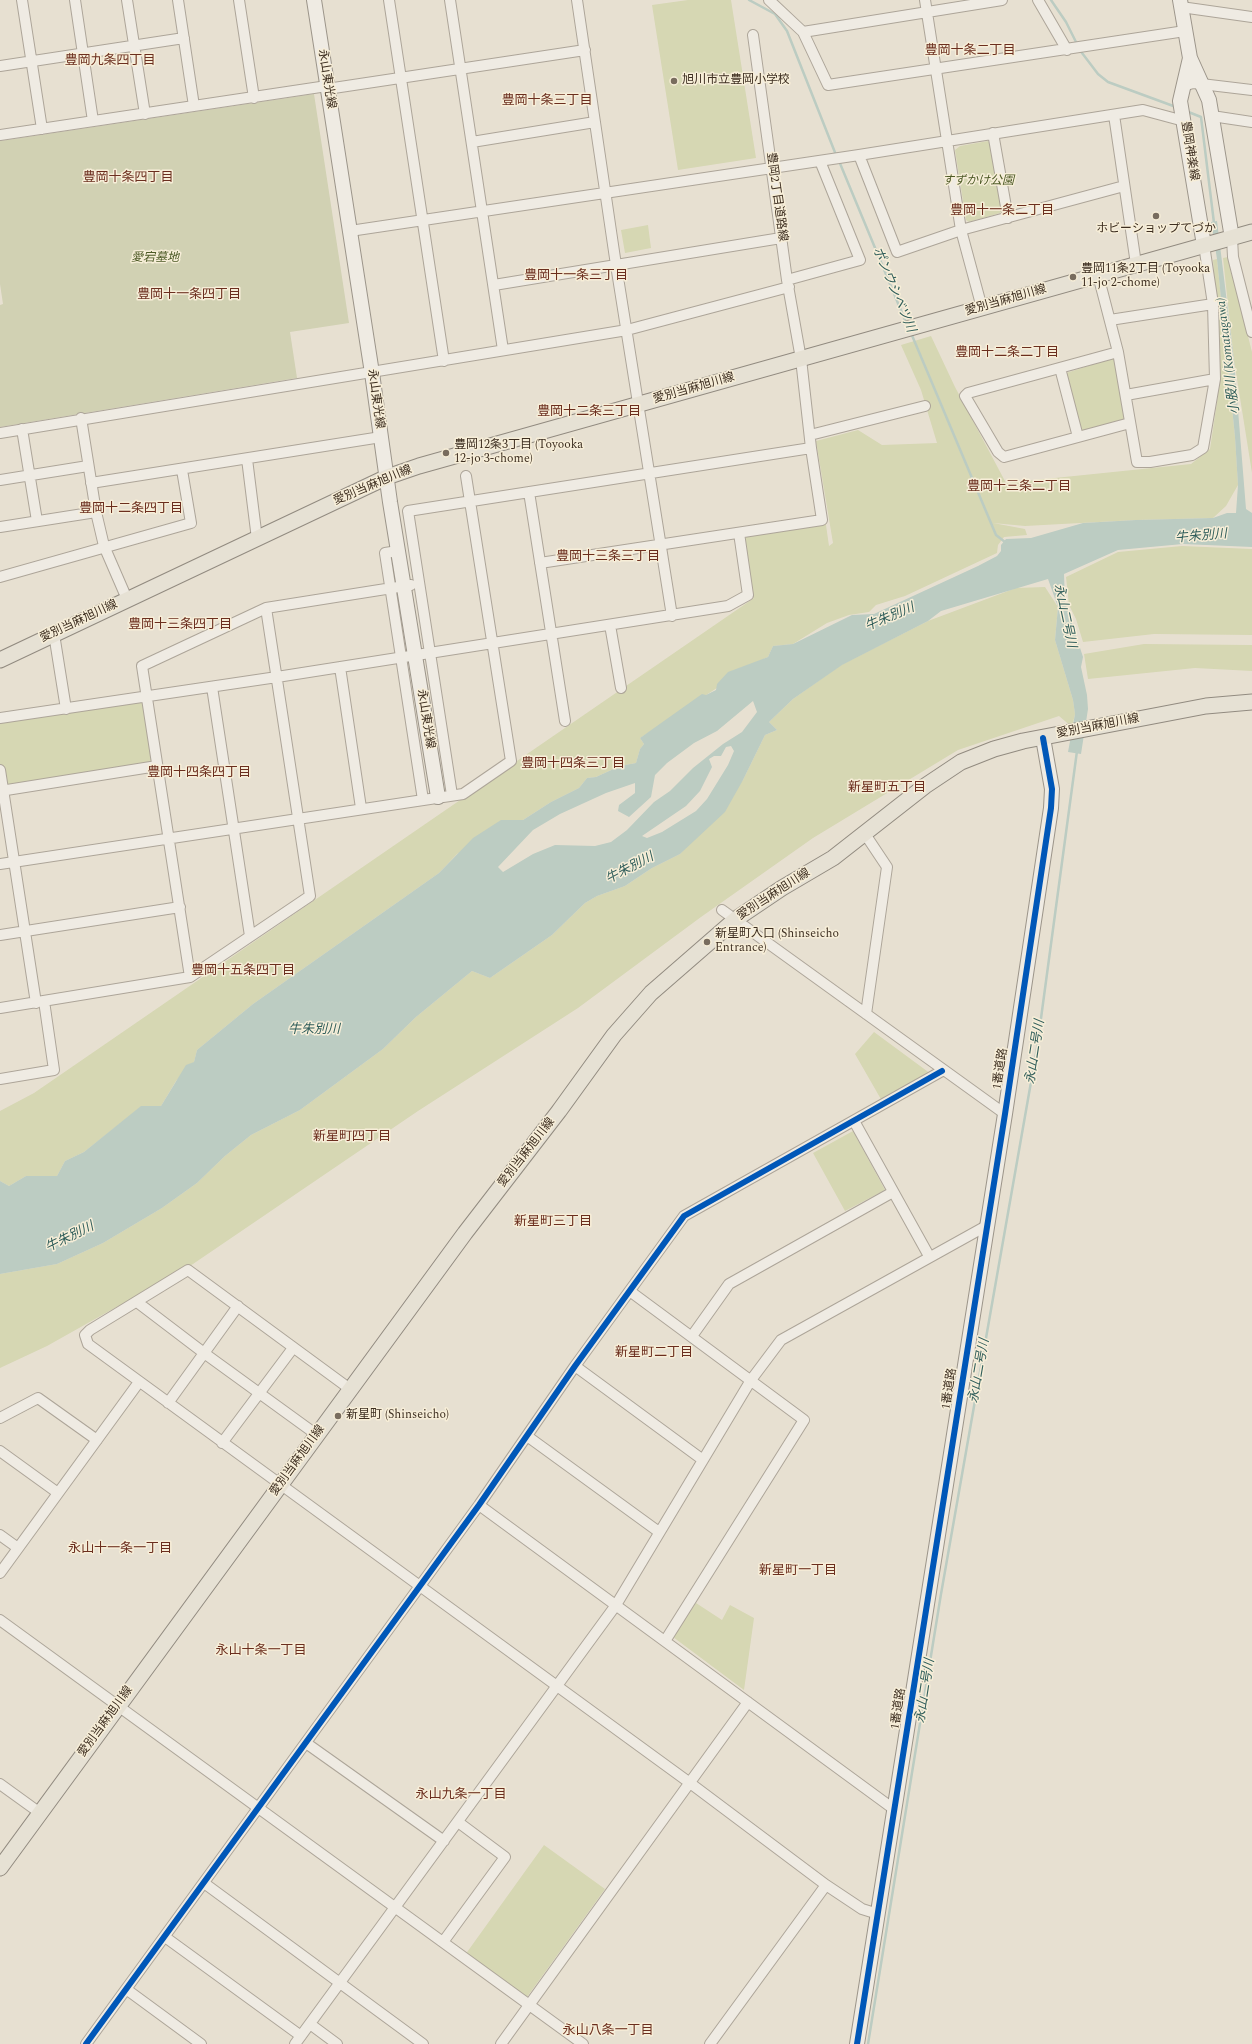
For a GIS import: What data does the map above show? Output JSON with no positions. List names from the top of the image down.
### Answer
{
  "streets": {
    "main road": ["愛別当麻旭川線"],
    "street": [
      "永山東光線",
      "豊岡神楽線",
      "豊岡2丁目道路線",
      "1番道路"
    ]
  },
  "crossings": [
    ["永山東光線", "愛別当麻旭川線"],
    ["豊岡神楽線", "愛別当麻旭川線"],
    ["豊岡2丁目道路線", "愛別当麻旭川線"],
    ["愛別当麻旭川線", "1番道路"]
  ],
  "districts": [
    "豊岡十条二丁目",
    "豊岡九条四丁目",
    "豊岡十条三丁目",
    "豊岡十条四丁目",
    "豊岡十一条二丁目",
    "豊岡十一条三丁目",
    "豊岡十一条四丁目",
    "豊岡十二条二丁目",
    "豊岡十二条三丁目",
    "豊岡十三条二丁目",
    "豊岡十二条四丁目",
    "豊岡十三条三丁目",
    "豊岡十三条四丁目",
    "豊岡十四条三丁目",
    "豊岡十四条四丁目",
    "新星町五丁目",
    "豊岡十五条四丁目",
    "新星町四丁目",
    "新星町三丁目",
    "新星町二丁目",
    "永山十一条一丁目",
    "新星町一丁目",
    "永山十条一丁目",
    "永山九条一丁目",
    "永山八条一丁目"
  ],
  "water": [
    "ポンウシベツ川",
    "小股川 (Komatagawa)",
    "牛朱別川",
    "永山二号川"
  ],
  "parks": ["すずかけ公園", "愛宕墓地"],
  "places": [
    "旭川市立豊岡小学校",
    "ホビーショップてづか",
    "豊岡11条2丁目 (Toyooka 11-jo 2-chome)",
    "豊岡12条3丁目 (Toyooka 12-jo 3-chome)",
    "新星町入口 (Shinseicho Entrance)",
    "新星町 (Shinseicho)"
  ]
}
